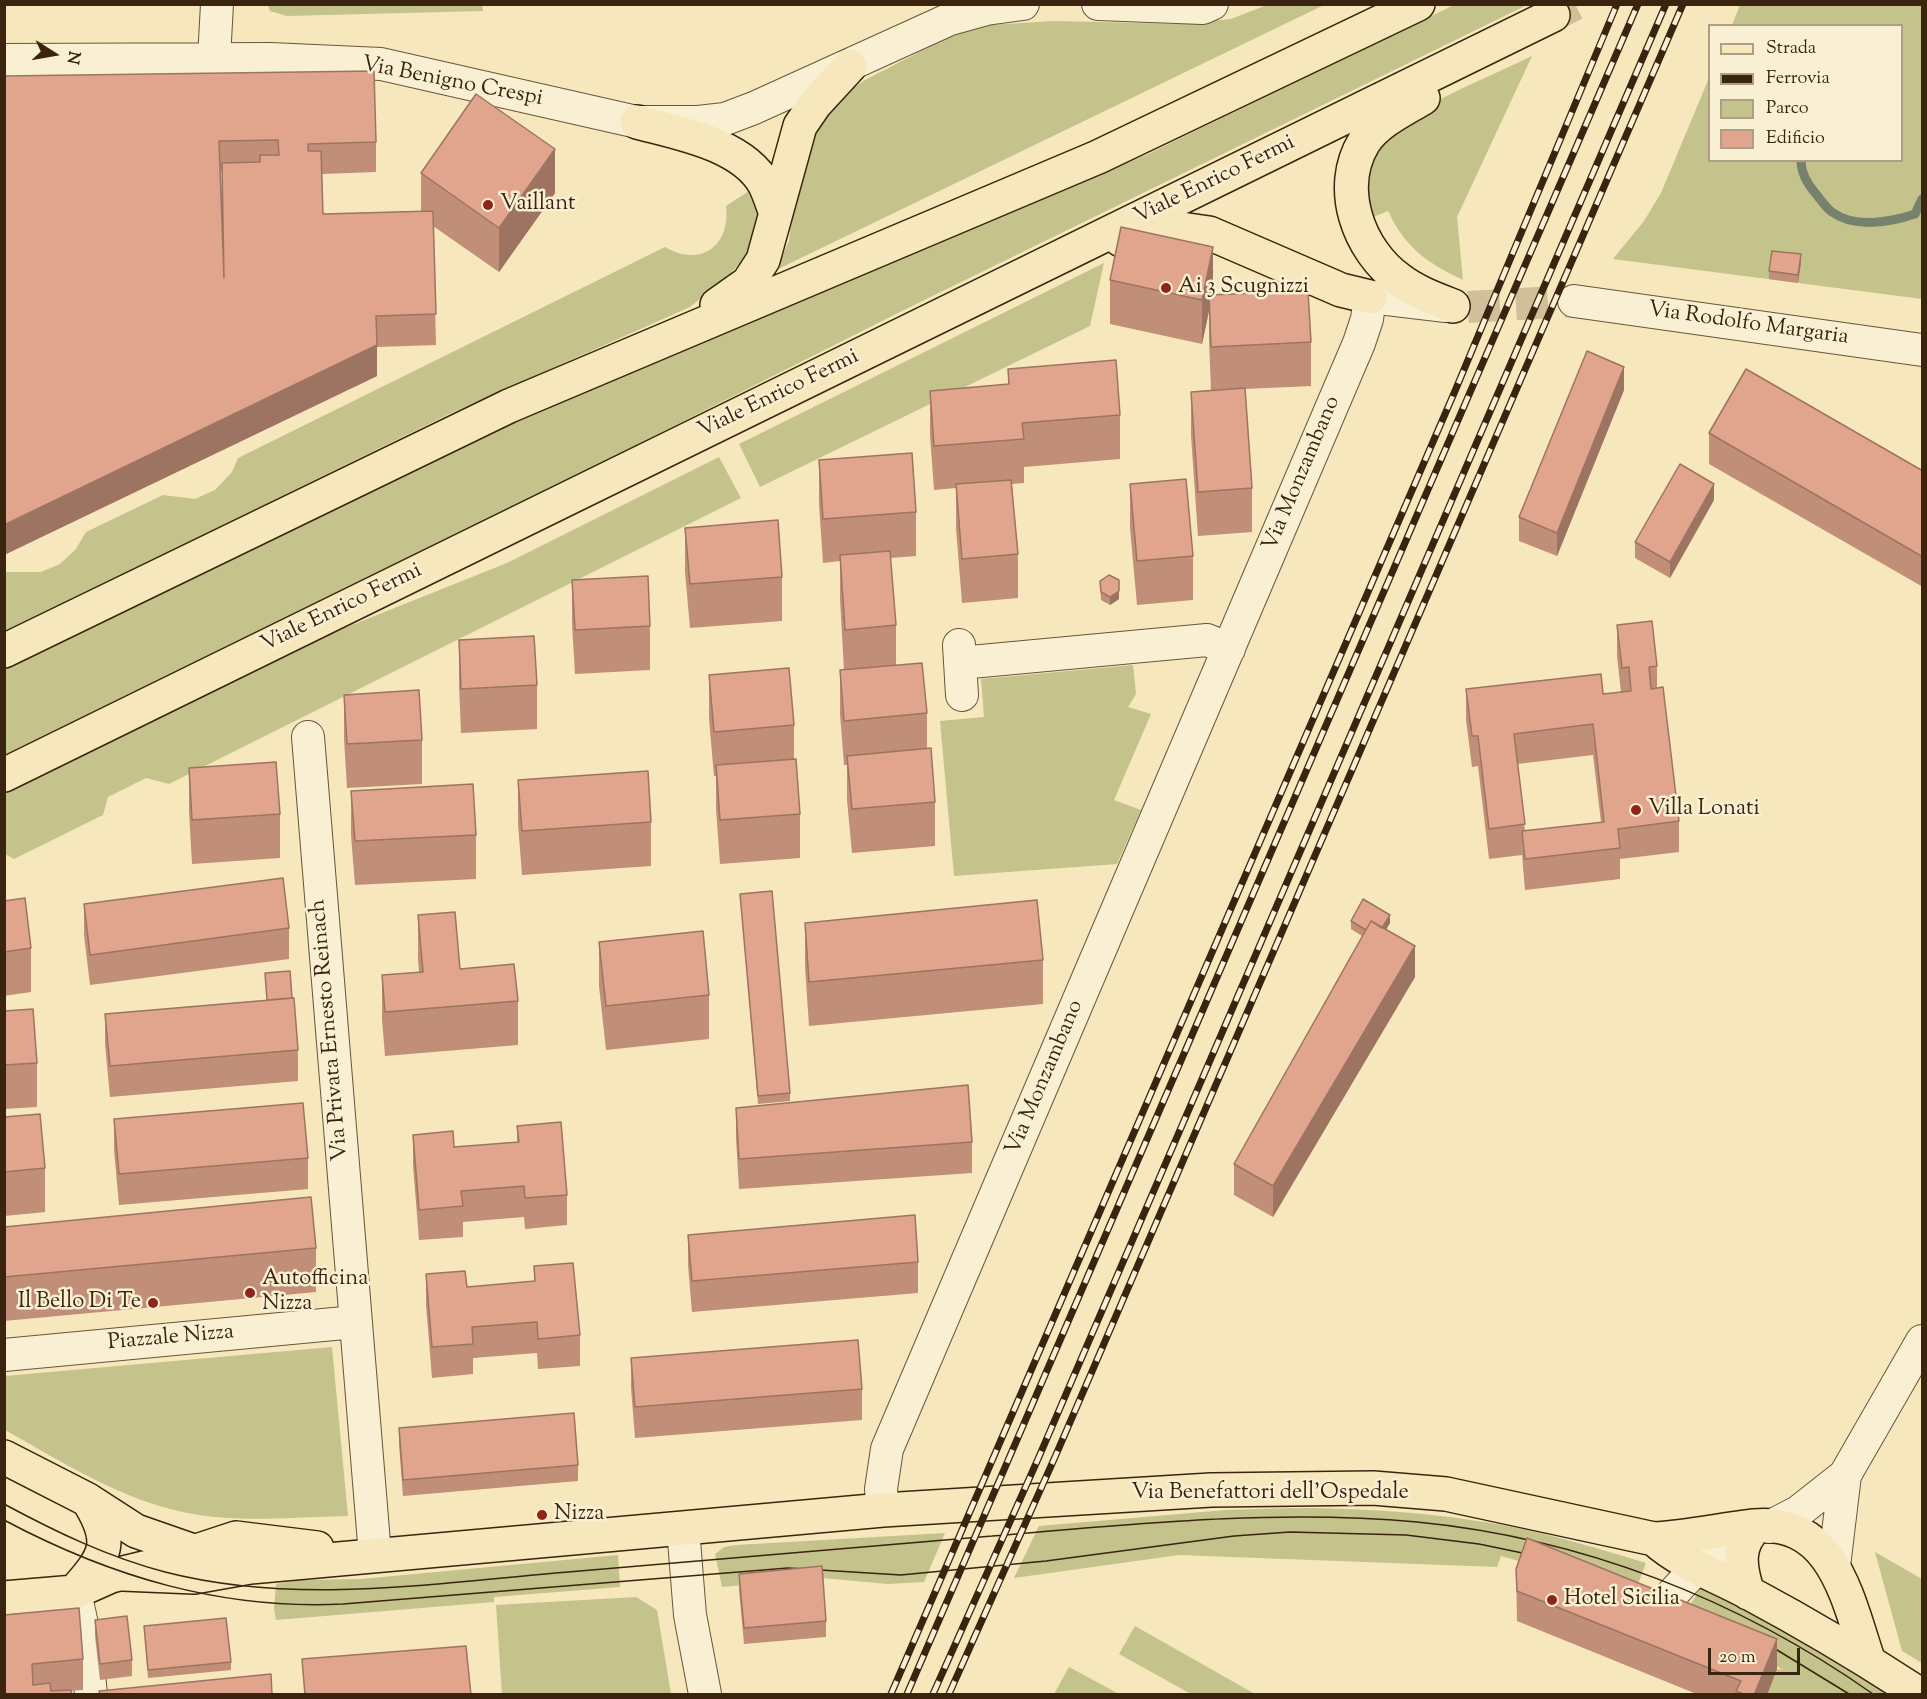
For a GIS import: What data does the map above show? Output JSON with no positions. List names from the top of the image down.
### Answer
{
  "streets": {
    "main road": ["Viale Enrico Fermi", "Via Benefattori dell'Ospedale"],
    "street": [
      "Via Benigno Crespi",
      "Via Rodolfo Margaria",
      "Via Monzambano",
      "Via Privata Ernesto Reinach",
      "Piazzale Nizza"
    ]
  },
  "crossings": [
    ["Via Monzambano", "Via Benefattori dell'Ospedale"],
    ["Via Privata Ernesto Reinach", "Piazzale Nizza"]
  ],
  "places": [
    "Vaillant",
    "Ai 3 Scugnizzi",
    "Villa Lonati",
    "Autofficina Nizza",
    "Il Bello Di Te",
    "Nizza",
    "Hotel Sicilia"
  ],
  "legend": [
    "Strada",
    "Ferrovia",
    "Parco",
    "Edificio"
  ],
  "scale_bar": "20 m",
  "north": "right"
}
